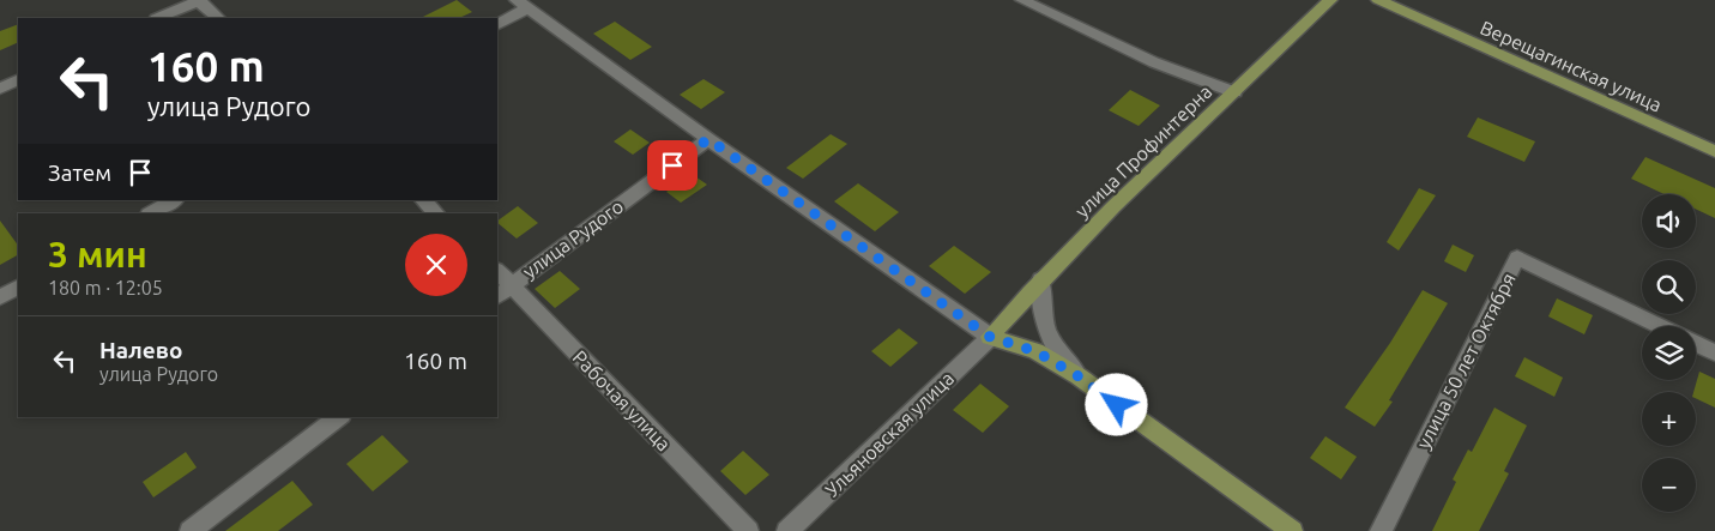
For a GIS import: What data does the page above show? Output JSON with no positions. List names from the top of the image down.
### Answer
{
  "streets": {
    "main road": ["Верещагинская улица", "улица Профинтерна"],
    "street": [
      "улица Рудого",
      "улица 50 лет Октября",
      "Рабочая улица",
      "Ульяновская улица"
    ]
  },
  "crossings": [
    ["улица Профинтерна", "Ульяновская улица"],
    ["улица Рудого", "Рабочая улица"]
  ],
  "page": {
    "turn": ["160 m", "улица Рудого"],
    "then": "Затем",
    "map_buttons": ["+", "−"],
    "heading": ["3 мин", "180 m · 12:05"],
    "list": [
      {
        "name": "Налево",
        "note": "улица Рудого",
        "value": "160 m"
      }
    ]
  }
}
